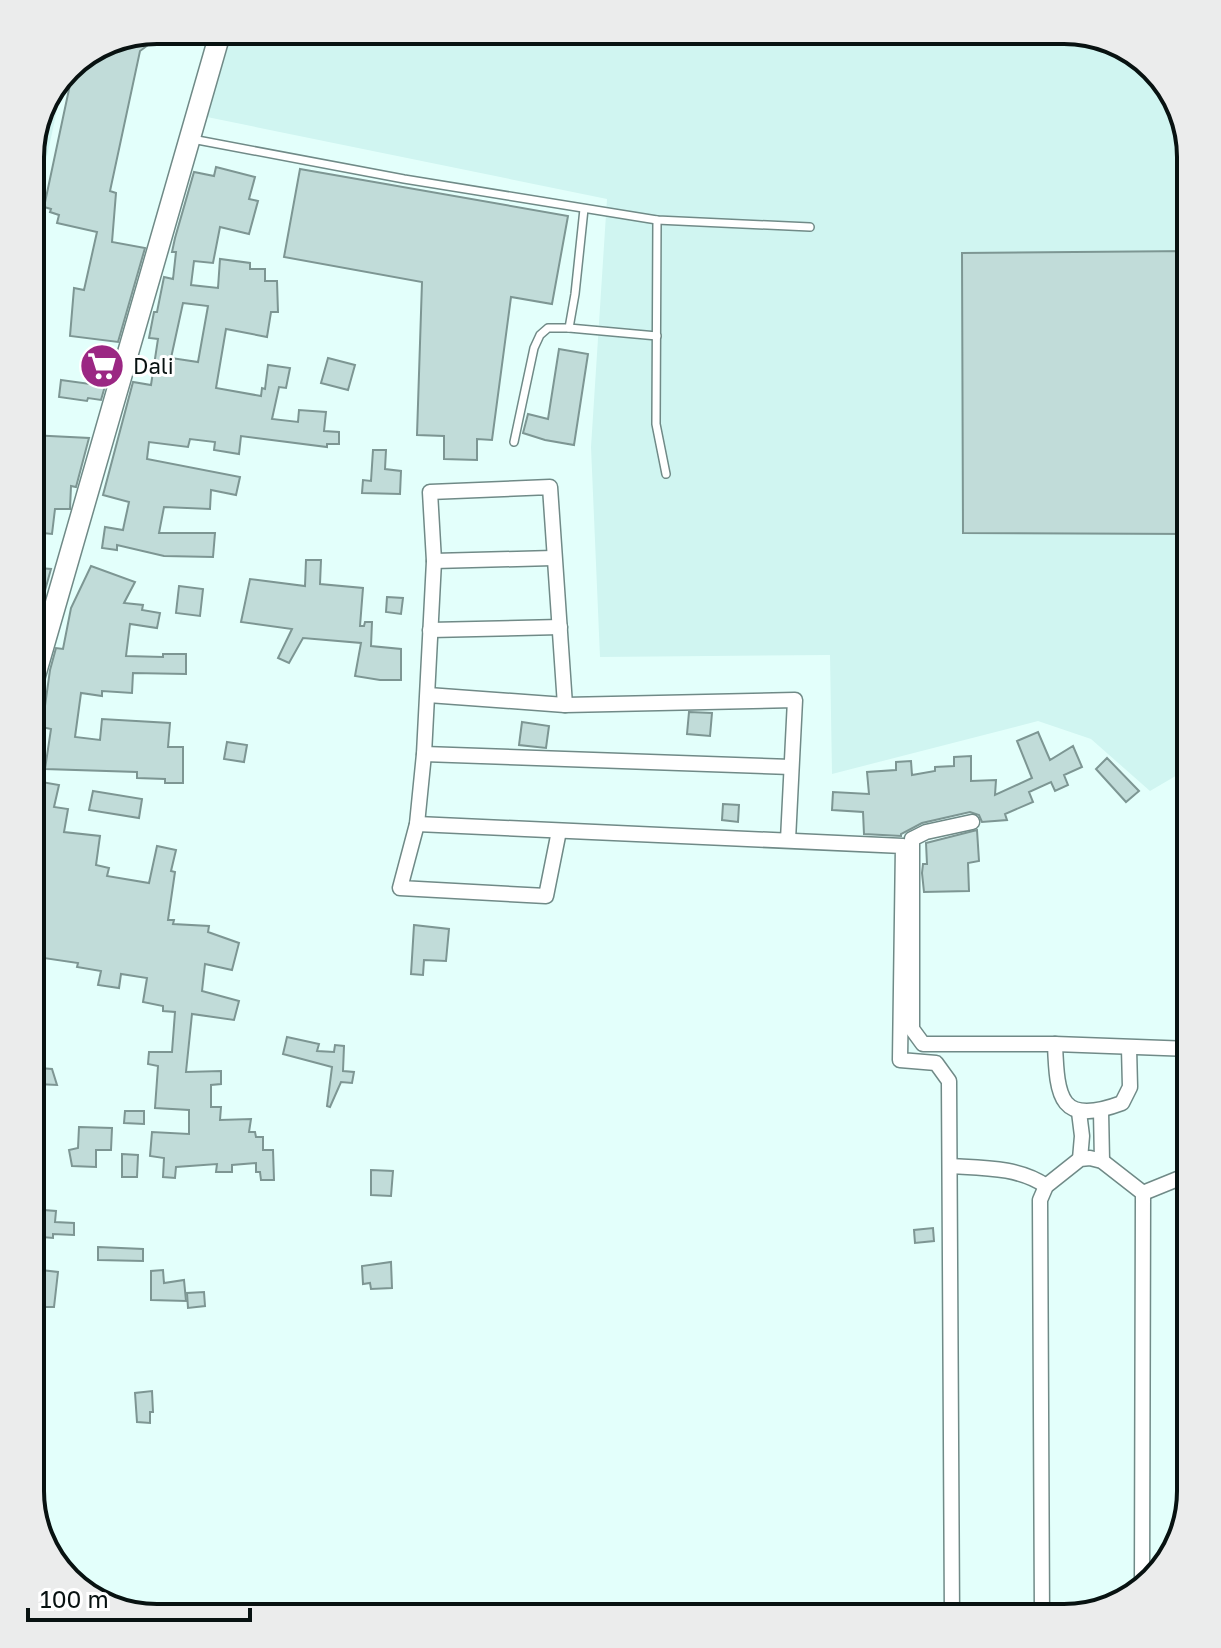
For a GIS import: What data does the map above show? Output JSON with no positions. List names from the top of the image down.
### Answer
{
  "places": {
    "supermarket": ["Dali"]
  },
  "scale_bar": "100 m"
}
